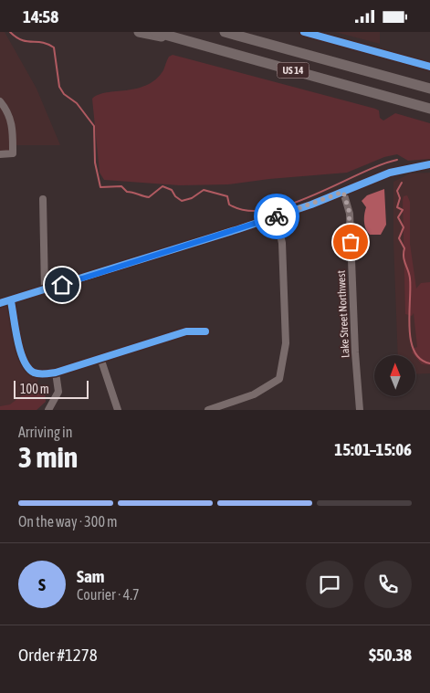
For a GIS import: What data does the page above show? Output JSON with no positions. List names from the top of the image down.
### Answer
{
  "streets": {
    "highway": ["US 14"],
    "street": ["Lake Street Northwest"]
  },
  "scale_bar": "100 m",
  "north": "top",
  "page": {
    "status": "14:58",
    "scale": "100 m",
    "heading": ["3 min", "Arriving in", "15:01–15:06"],
    "panel": [
      "Sam",
      "Courier · 4.7",
      "Order #1278",
      "$50.38"
    ],
    "bar": "On the way · 300 m",
    "round": "S"
  }
}
